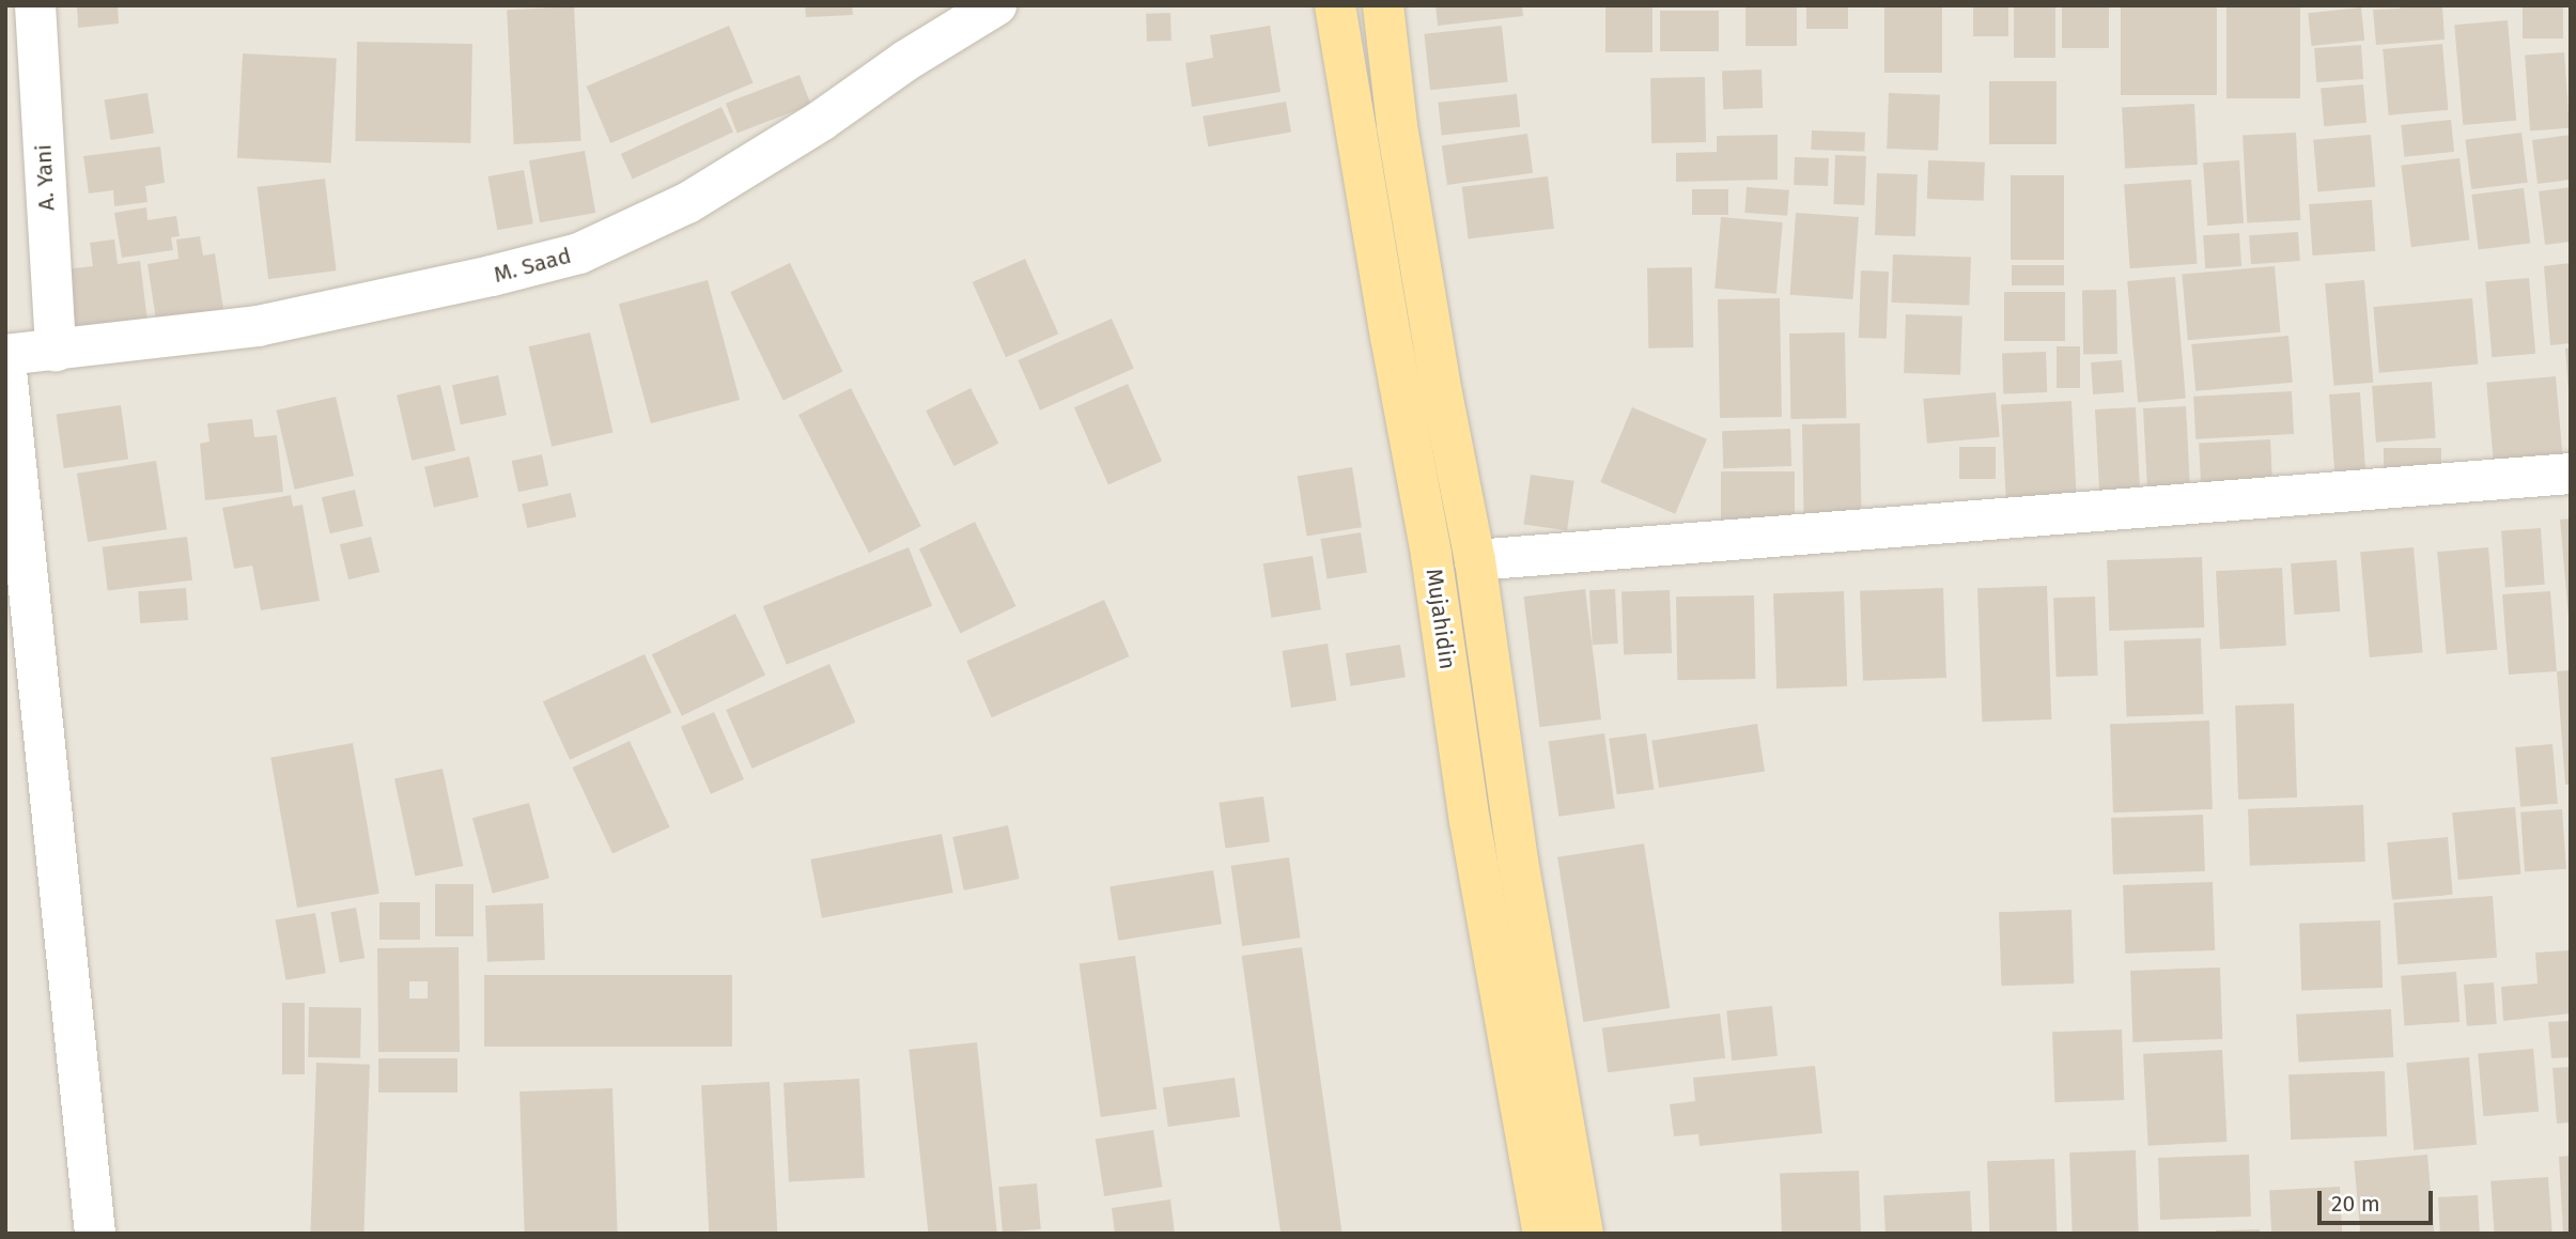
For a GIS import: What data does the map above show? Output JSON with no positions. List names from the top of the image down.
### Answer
{
  "streets": {
    "main road": ["Mujahidin"],
    "street": ["A. Yani", "M. Saad"]
  },
  "crossings": [
    ["A. Yani", "M. Saad"]
  ],
  "scale_bar": "20 m"
}
